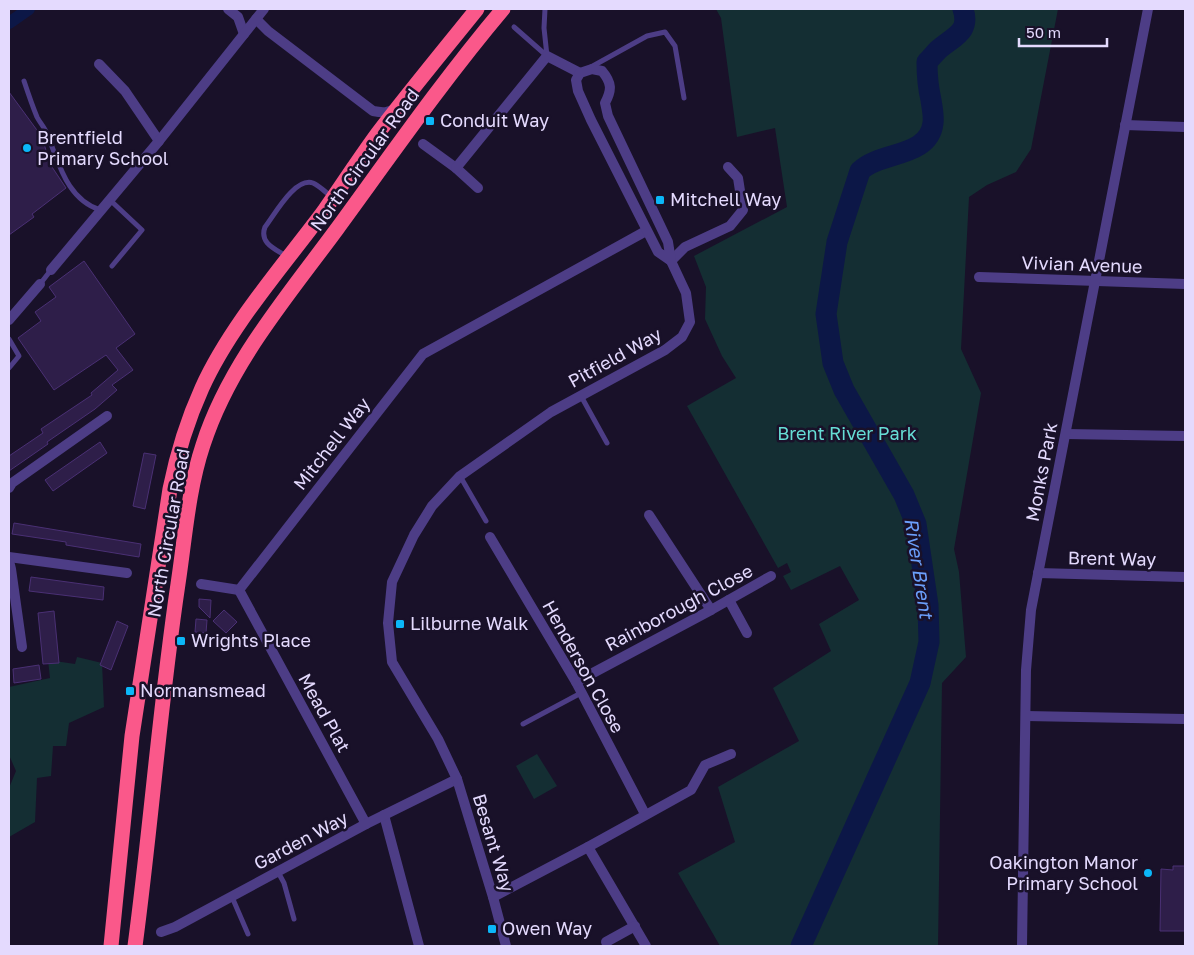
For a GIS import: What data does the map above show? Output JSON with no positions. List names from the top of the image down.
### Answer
{
  "streets": {
    "highway": ["North Circular Road"],
    "street": [
      "Vivian Avenue",
      "Pitfield Way",
      "Mitchell Way",
      "Monks Park",
      "Brent Way",
      "Rainborough Close",
      "Henderson Close",
      "Mead Plat",
      "Garden Way",
      "Besant Way"
    ]
  },
  "crossings": [
    ["Vivian Avenue", "Monks Park"],
    ["Pitfield Way", "Mitchell Way"],
    ["Pitfield Way", "Garden Way"],
    ["Pitfield Way", "Besant Way"],
    ["Mitchell Way", "Mead Plat"],
    ["Monks Park", "Brent Way"],
    ["Rainborough Close", "Henderson Close"],
    ["Mead Plat", "Garden Way"],
    ["Garden Way", "Besant Way"]
  ],
  "water": ["River Brent"],
  "parks": ["Brent River Park"],
  "places": {
    "transit": [
      "Conduit Way",
      "Mitchell Way",
      "Lilburne Walk",
      "Wrights Place",
      "Normansmead",
      "Owen Way"
    ],
    "other": ["Brentfield Primary School", "Oakington Manor Primary School"]
  },
  "scale_bar": "50 m"
}
